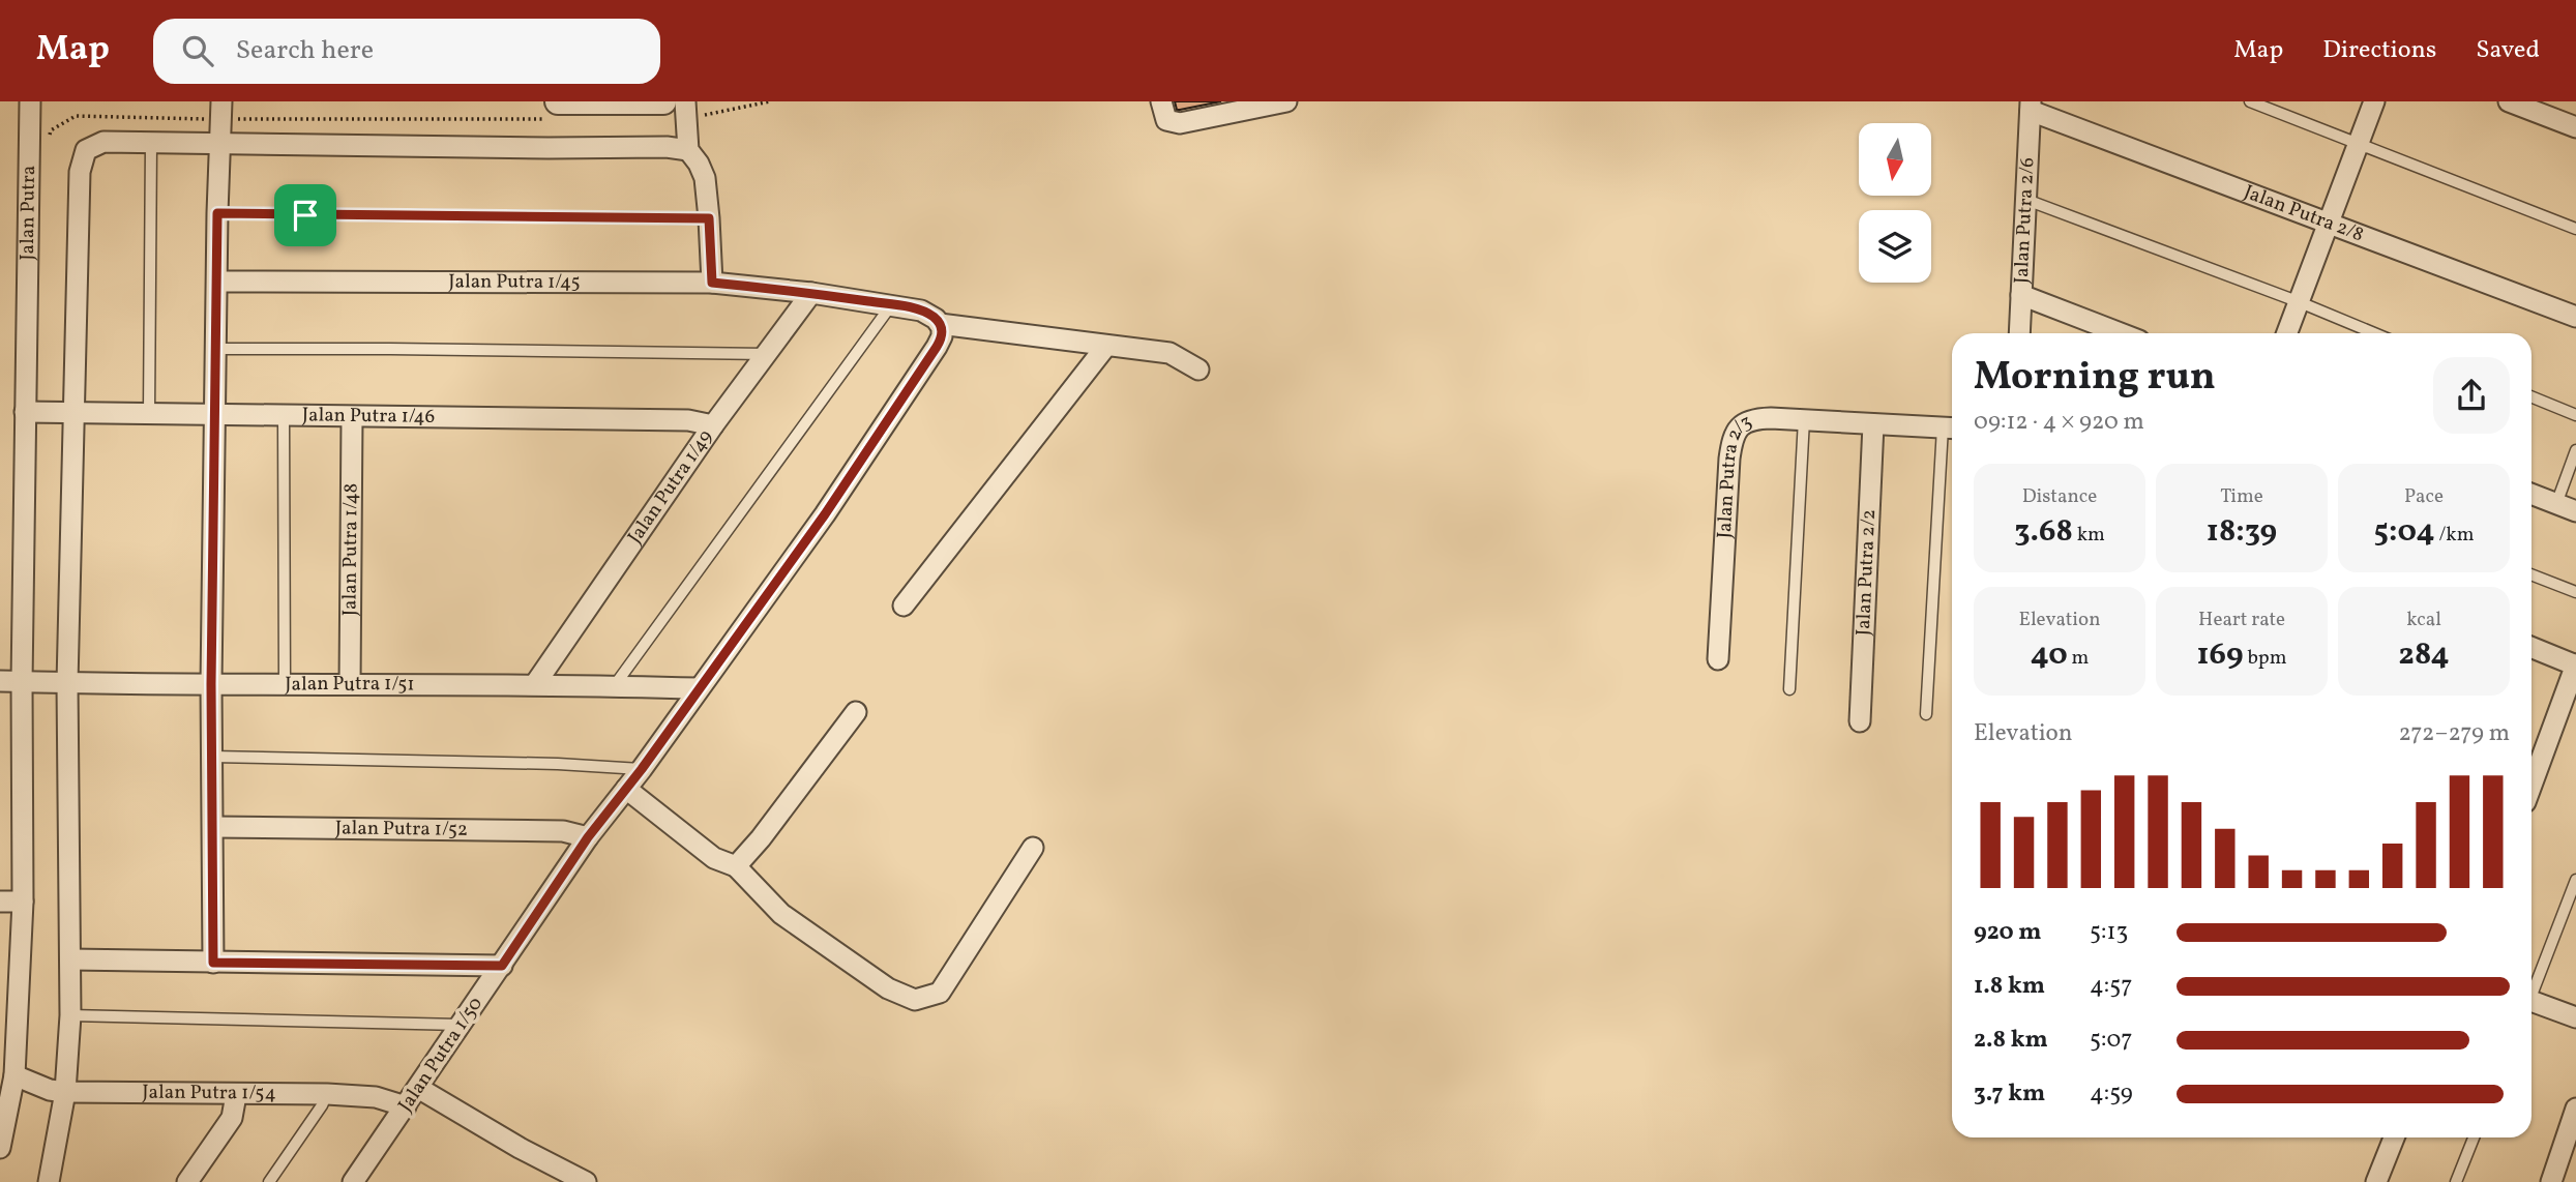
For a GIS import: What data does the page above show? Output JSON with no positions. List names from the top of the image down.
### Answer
{
  "streets": {
    "street": [
      "Jalan Putra",
      "Jalan Putra 2/8",
      "Jalan Putra 2/6",
      "Jalan Putra 1/45",
      "Jalan Putra 1/46",
      "Jalan Putra 2/3",
      "Jalan Putra 1/49",
      "Jalan Putra 1/48",
      "Jalan Putra 2/2",
      "Jalan Putra 1/51",
      "Jalan Putra 1/52",
      "Jalan Putra 1/50",
      "Jalan Putra 1/54"
    ]
  },
  "crossings": [
    ["Jalan Putra", "Jalan Putra 1/46"],
    ["Jalan Putra", "Jalan Putra 1/51"],
    ["Jalan Putra", "Jalan Putra 1/54"],
    ["Jalan Putra 2/8", "Jalan Putra 2/6"],
    ["Jalan Putra 1/45", "Jalan Putra 1/49"],
    ["Jalan Putra 1/46", "Jalan Putra 1/49"],
    ["Jalan Putra 1/46", "Jalan Putra 1/48"],
    ["Jalan Putra 2/3", "Jalan Putra 2/2"],
    ["Jalan Putra 1/49", "Jalan Putra 1/51"],
    ["Jalan Putra 1/48", "Jalan Putra 1/51"],
    ["Jalan Putra 1/51", "Jalan Putra 1/50"],
    ["Jalan Putra 1/52", "Jalan Putra 1/50"],
    ["Jalan Putra 1/50", "Jalan Putra 1/54"]
  ],
  "north": "bottom",
  "page": {
    "header": "Map",
    "search": "Search here",
    "nav": ["Map", "Directions", "Saved"],
    "heading": ["Morning run", "09:12 · 4 × 920 m"],
    "stats": [
      ["Distance", "3.68 km"],
      ["Time", "18:39"],
      ["Pace", "5:04 /km"],
      ["Elevation", "40 m"],
      ["Heart rate", "169 bpm"],
      ["kcal", "284"]
    ],
    "chart": ["Elevation", "272–279 m"],
    "list": [
      {
        "name": "920 m",
        "note": "5:13"
      },
      {
        "name": "1.8 km",
        "note": "4:57"
      },
      {
        "name": "2.8 km",
        "note": "5:07"
      },
      {
        "name": "3.7 km",
        "note": "4:59"
      }
    ]
  }
}
